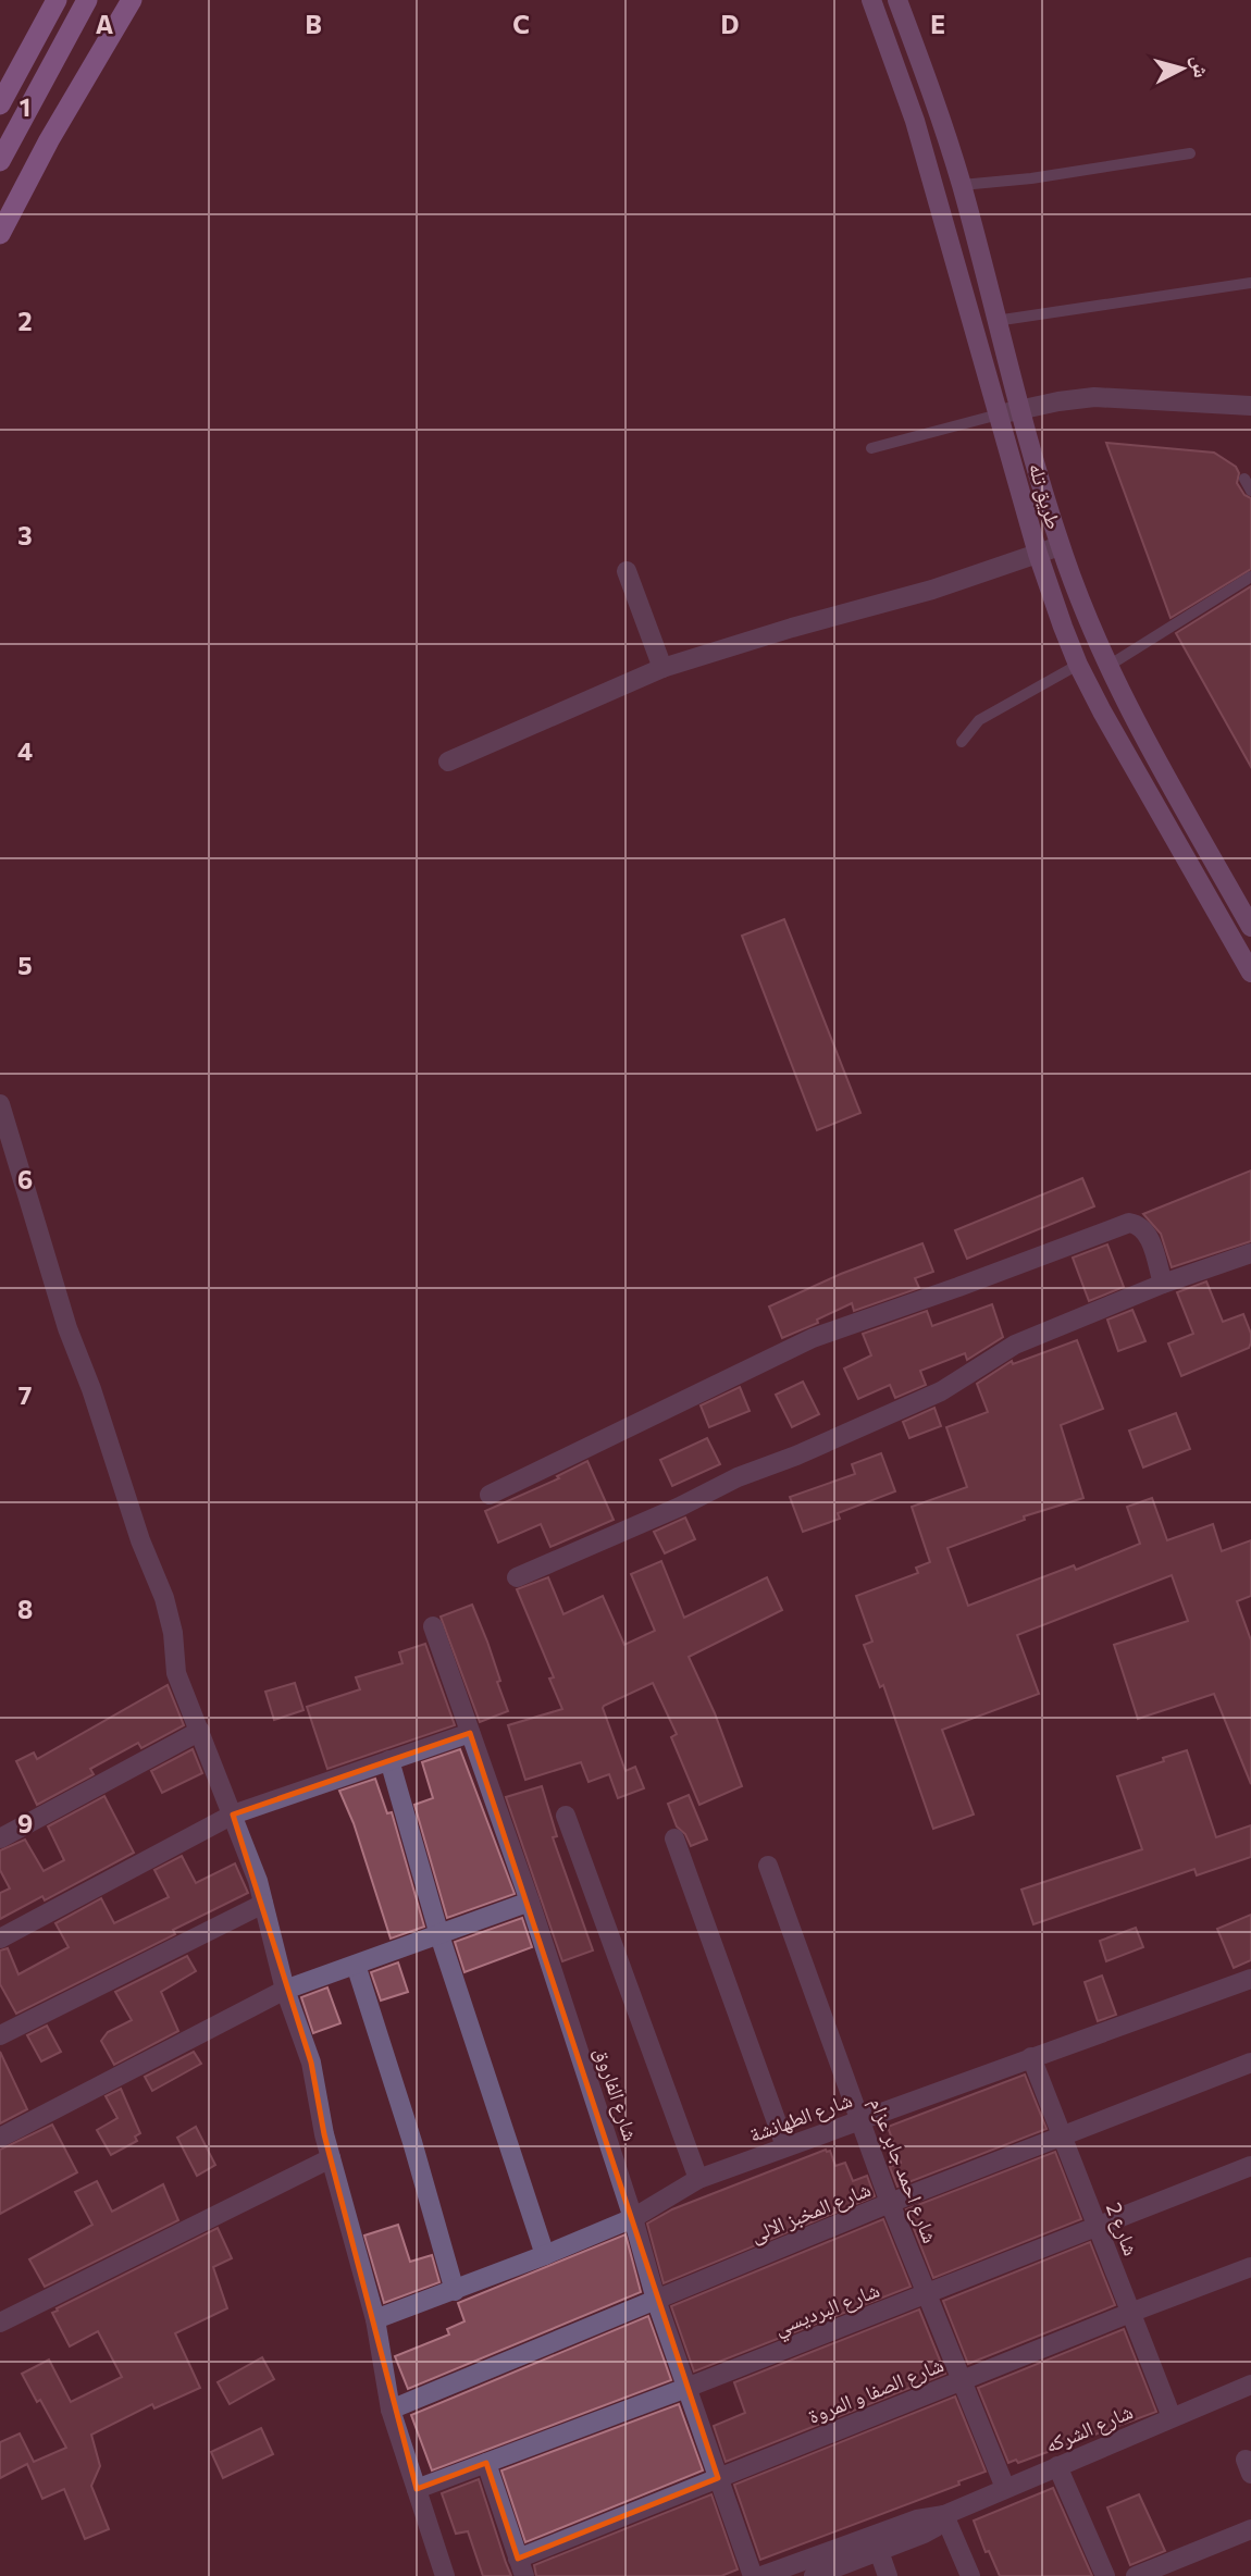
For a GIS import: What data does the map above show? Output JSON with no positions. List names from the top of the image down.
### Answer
{
  "streets": {
    "main road": ["طريق تله"],
    "street": [
      "شارع الفاروق",
      "شارع الطهانشة",
      "شارع احمد جابر عزام",
      "شارع المخبز الالى",
      "شارع 2",
      "شارع البرديسي",
      "شارع الصفا و المروة",
      "شارع الشركه"
    ]
  },
  "crossings": [
    ["شارع الفاروق", "شارع الطهانشة"],
    ["شارع الفاروق", "شارع المخبز الالى"],
    ["شارع الفاروق", "شارع البرديسي"],
    ["شارع الفاروق", "شارع الصفا و المروة"],
    ["شارع الطهانشة", "شارع احمد جابر عزام"],
    ["شارع الطهانشة", "شارع 2"],
    ["شارع احمد جابر عزام", "شارع المخبز الالى"],
    ["شارع احمد جابر عزام", "شارع البرديسي"],
    ["شارع احمد جابر عزام", "شارع الصفا و المروة"],
    ["شارع احمد جابر عزام", "شارع الشركه"],
    ["شارع المخبز الالى", "شارع 2"],
    ["شارع 2", "شارع البرديسي"],
    ["شارع 2", "شارع الصفا و المروة"],
    ["شارع 2", "شارع الشركه"]
  ],
  "north": "right",
  "grid": {
    "columns": [
      "A",
      "B",
      "C",
      "D",
      "E"
    ],
    "rows": [
      "1",
      "2",
      "3",
      "4",
      "5",
      "6",
      "7",
      "8",
      "9"
    ]
  }
}
